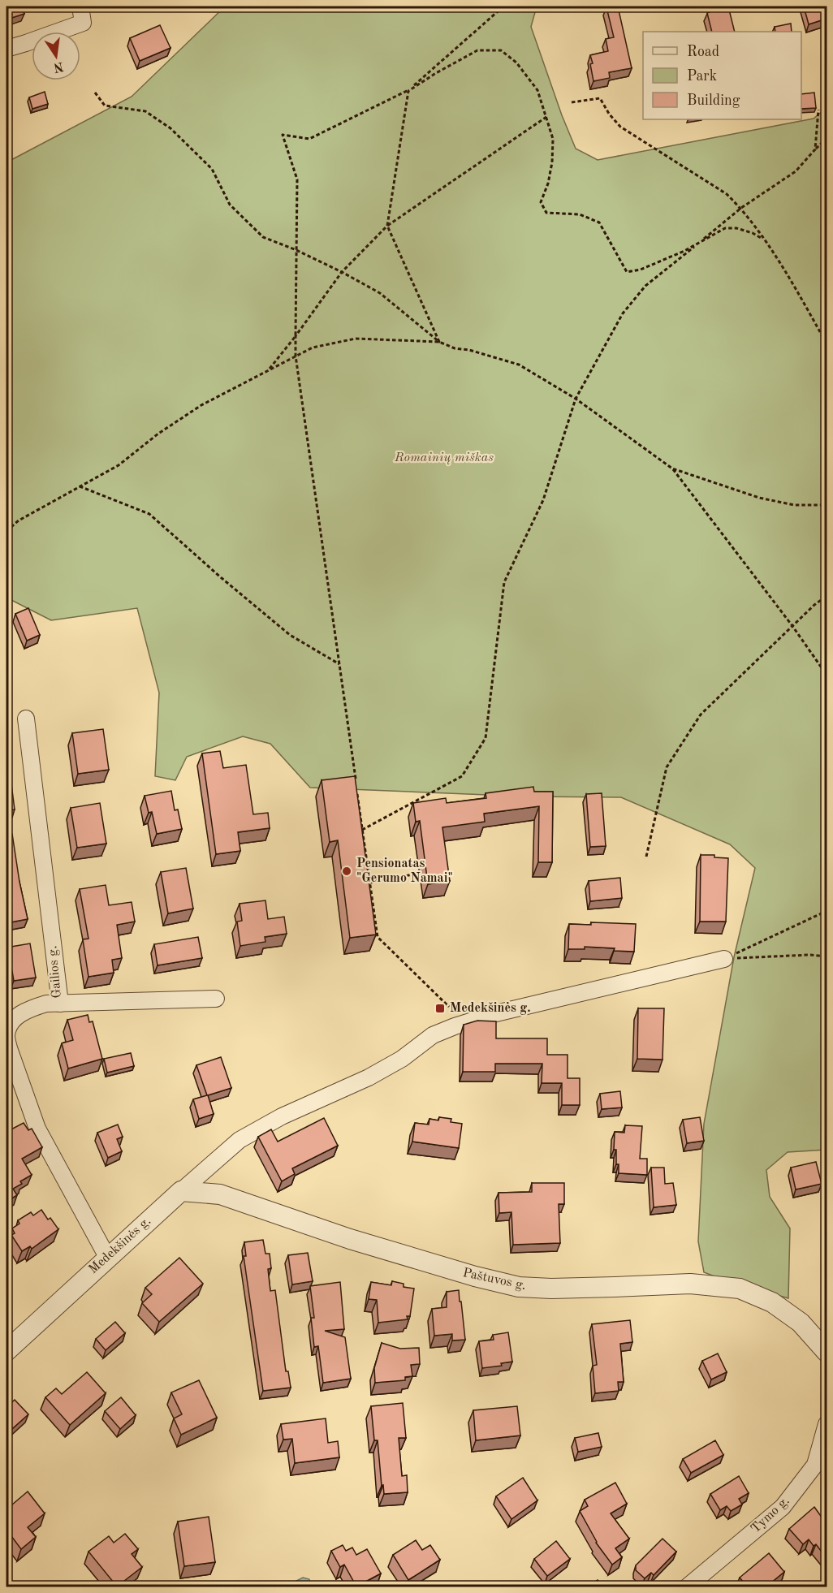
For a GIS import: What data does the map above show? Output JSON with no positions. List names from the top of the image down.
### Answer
{
  "streets": {
    "street": [
      "Gailios g.",
      "Medekšinės g.",
      "Paštuvos g.",
      "Tymo g."
    ]
  },
  "crossings": [
    ["Gailios g.", "Medekšinės g."],
    ["Medekšinės g.", "Paštuvos g."]
  ],
  "parks": ["Romainių miškas"],
  "places": {
    "other": ["Pensionatas \"Gerumo Namai\""],
    "transit": ["Medekšinės g."]
  },
  "legend": ["Road", "Park", "Building"],
  "north": "bottom"
}
